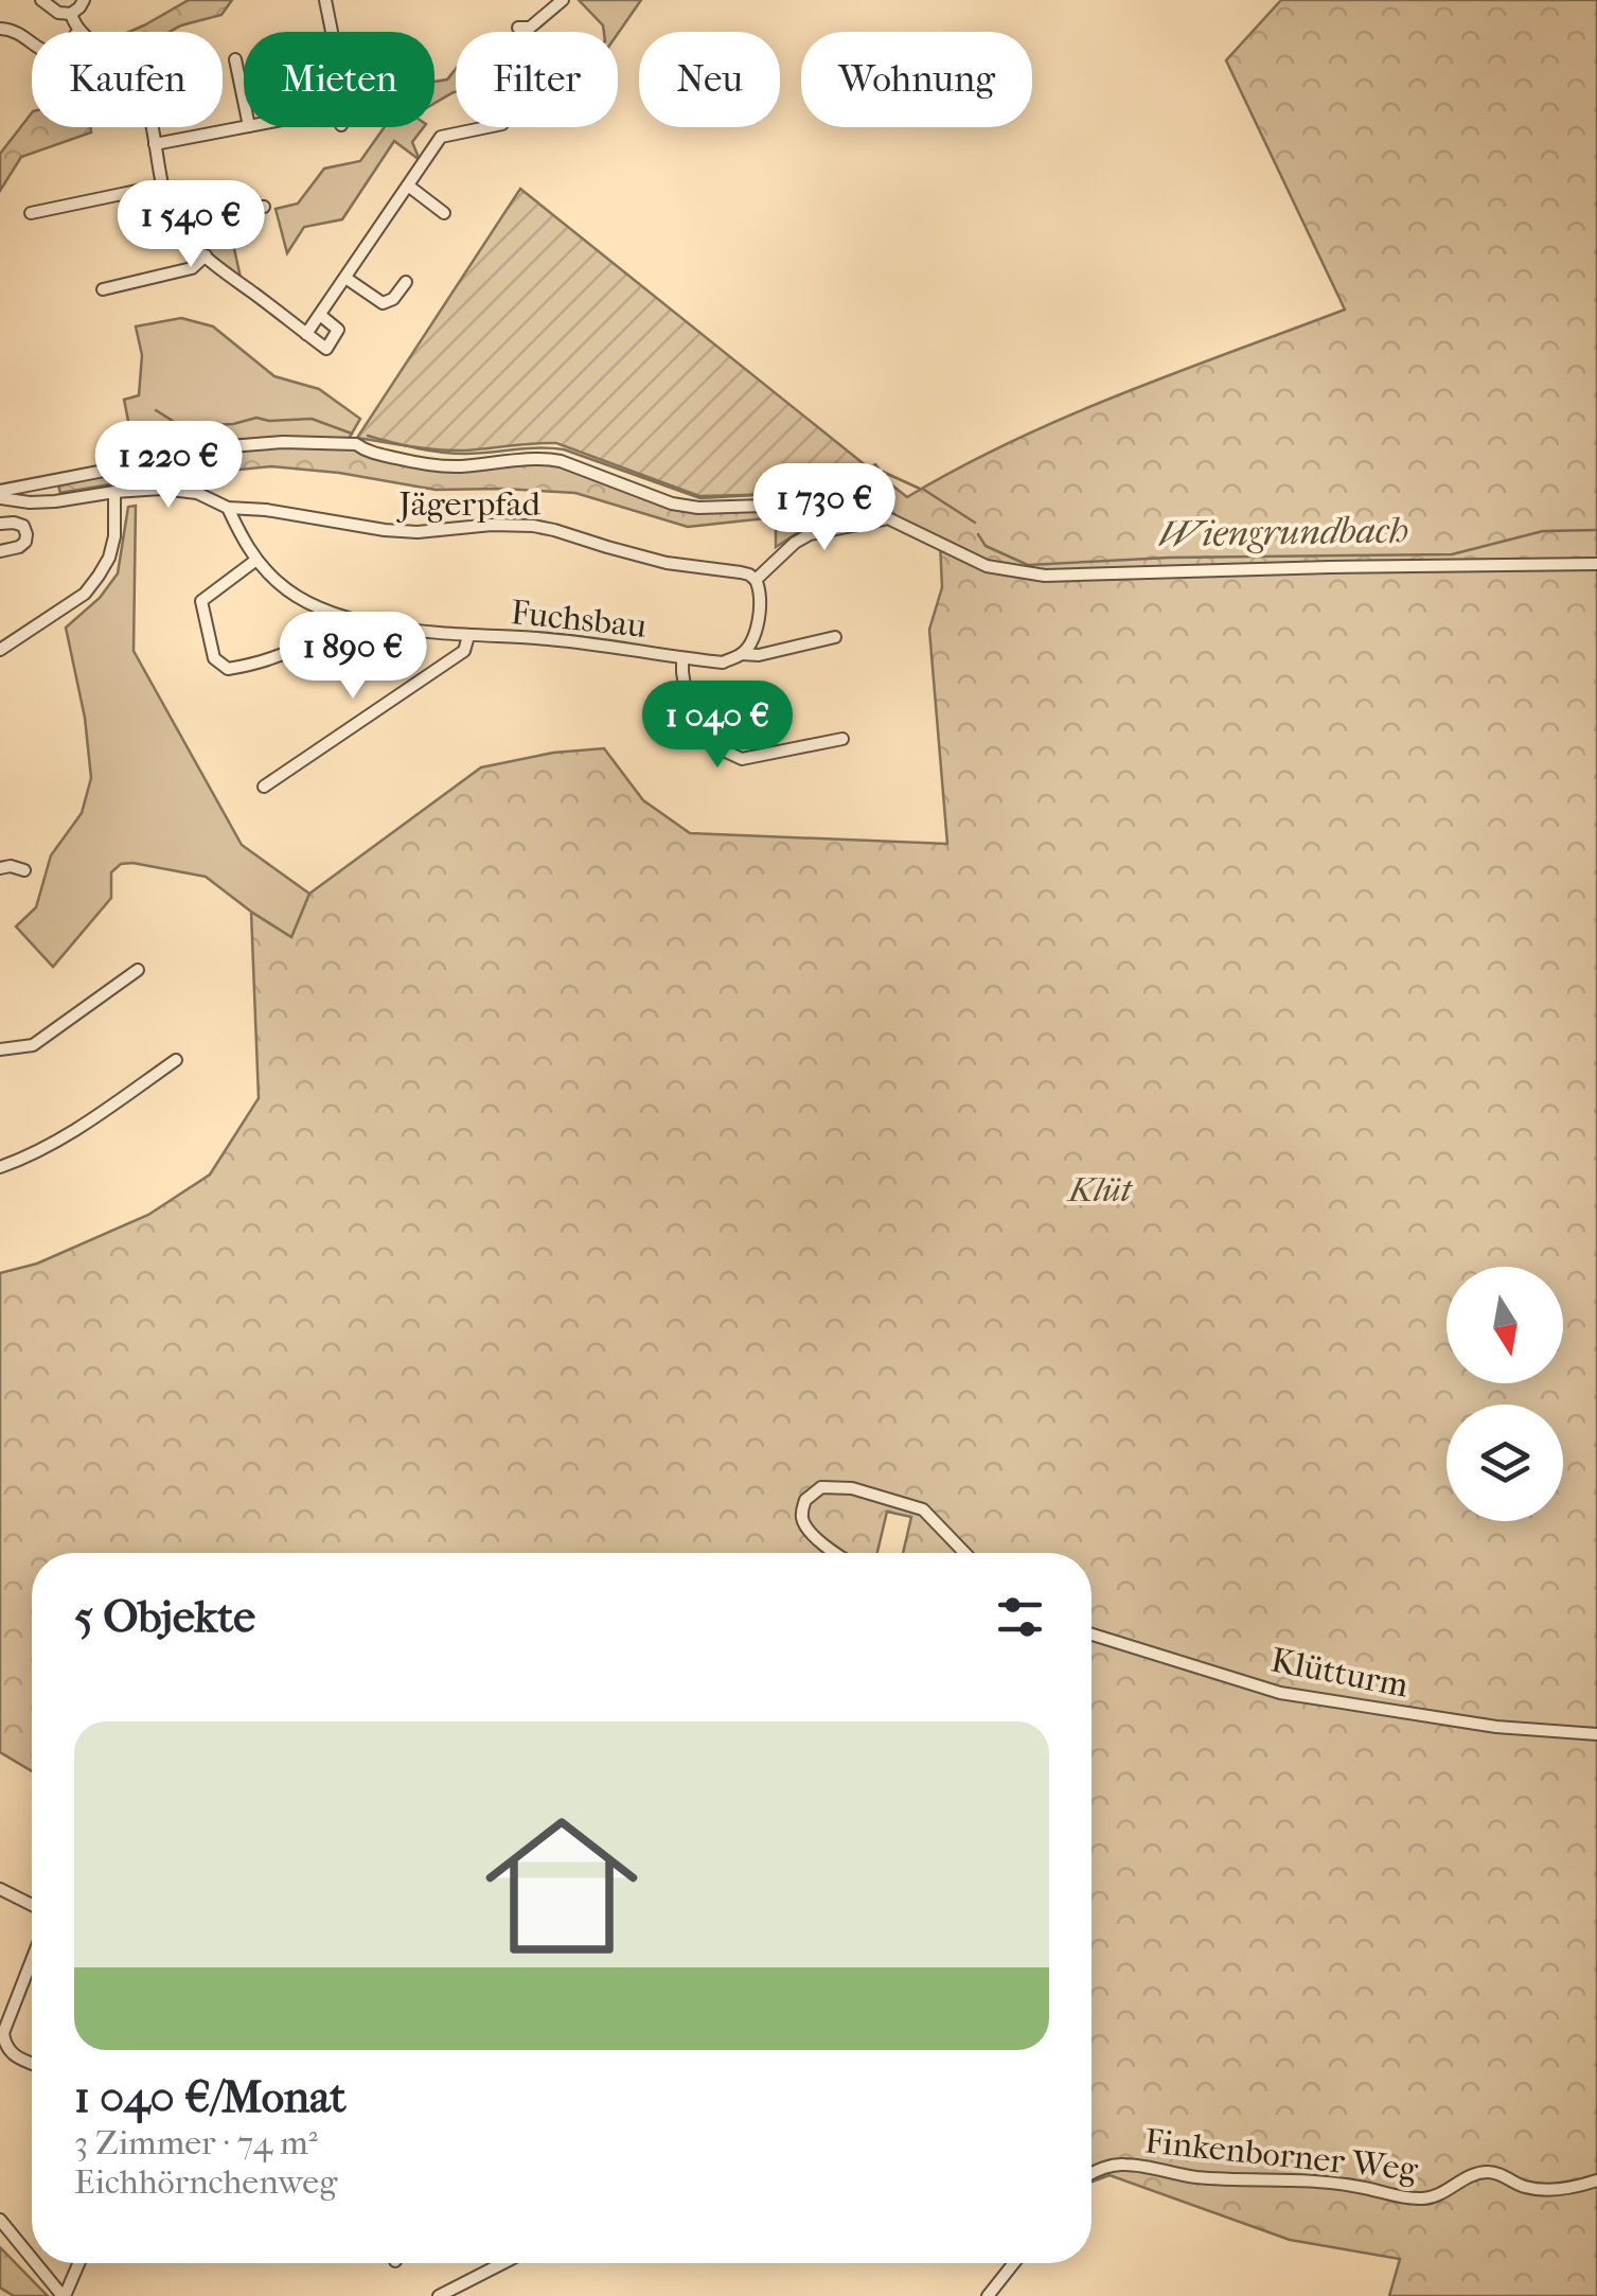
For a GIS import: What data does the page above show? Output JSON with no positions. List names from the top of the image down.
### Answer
{
  "streets": {
    "street": [
      "Jägerpfad",
      "Fuchsbau",
      "Klütturm",
      "Finkenborner Weg"
    ]
  },
  "crossings": [
    ["Jägerpfad", "Fuchsbau"]
  ],
  "water": ["Wiengrundbach"],
  "parks": ["Klüt"],
  "north": "bottom",
  "page": {
    "chip": [
      "Kaufen",
      "Mieten",
      "Filter",
      "Neu",
      "Wohnung"
    ],
    "price": [
      "1 540 €",
      "1 220 €",
      "1 730 €",
      "1 890 €",
      "1 040 €"
    ],
    "heading": "5 Objekte",
    "list": [
      {
        "name": "1 040 €/Monat",
        "note": "3 Zimmer · 74 m² · Eichhörnchenweg"
      }
    ]
  }
}
